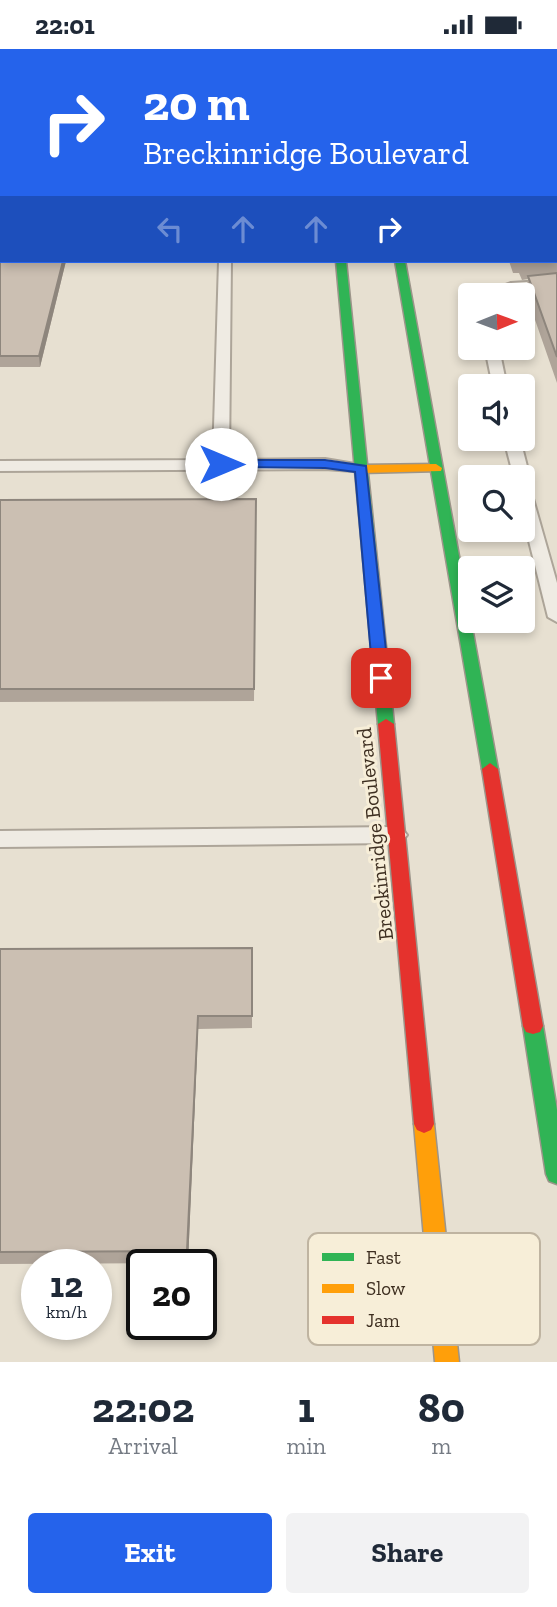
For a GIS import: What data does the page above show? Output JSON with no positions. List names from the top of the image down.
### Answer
{
  "streets": {
    "street": ["Breckinridge Boulevard"]
  },
  "legend": ["Fast", "Slow", "Jam"],
  "north": "right",
  "page": {
    "status": "22:01",
    "turn": ["20 m", "Breckinridge Boulevard"],
    "speed": "12 km/h",
    "limit": "20",
    "eta": [
      "22:02",
      "Arrival",
      "1",
      "min",
      "80",
      "m"
    ],
    "buttons": ["Exit", "Share"]
  }
}
